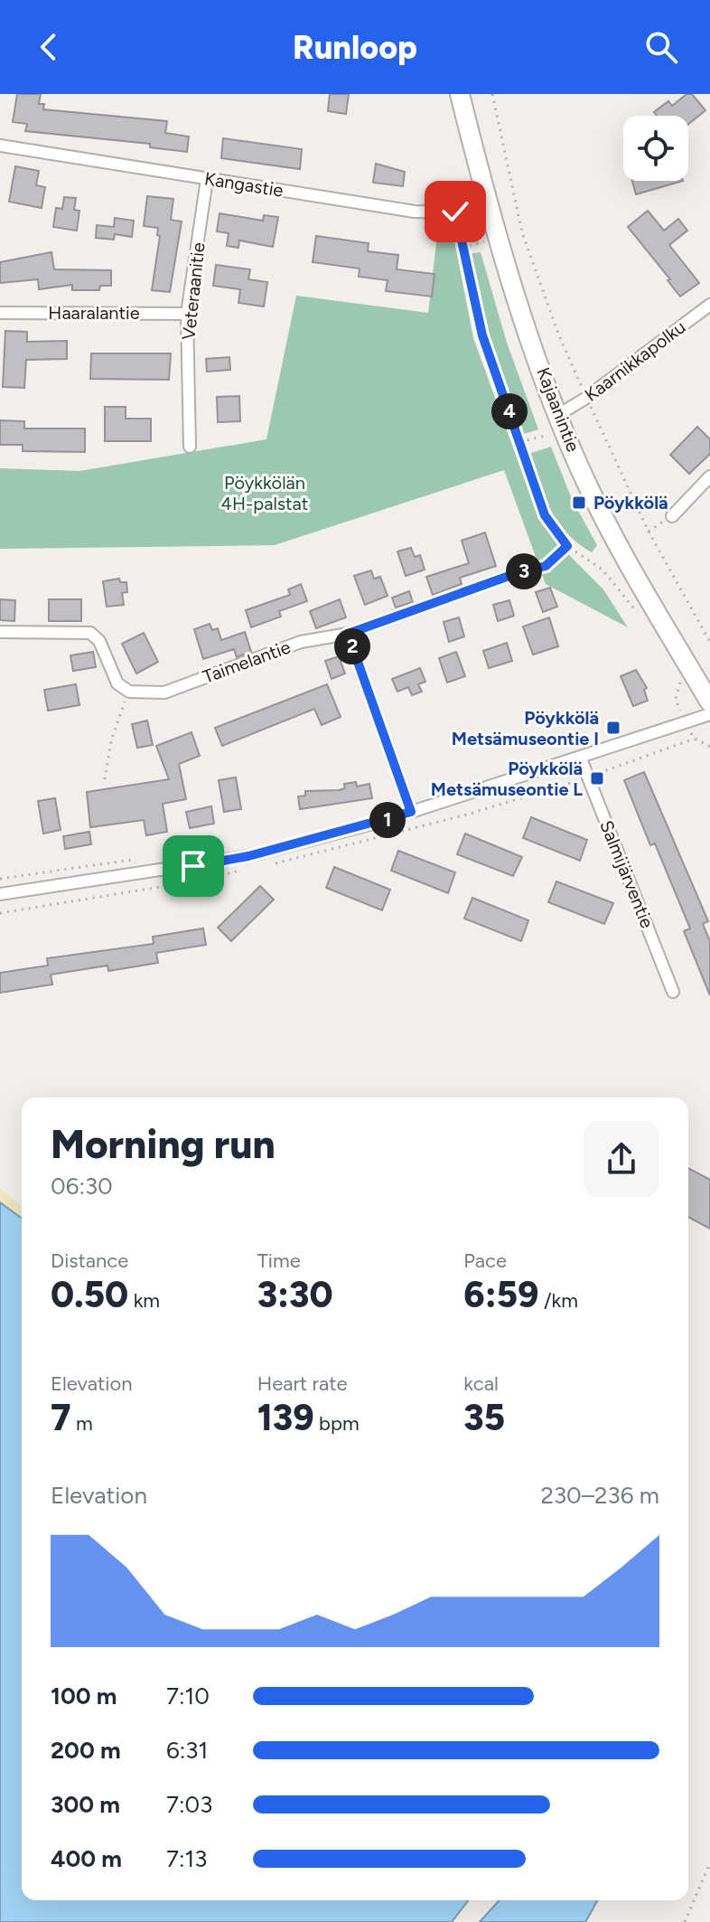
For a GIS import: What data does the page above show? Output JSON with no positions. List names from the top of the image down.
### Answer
{
  "streets": {
    "main road": ["Kajaanintie"],
    "street": [
      "Kangastie",
      "Veteraanitie",
      "Haaralantie",
      "Kaarnikkapolku",
      "Taimelantie",
      "Salmijärventie"
    ]
  },
  "crossings": [
    ["Kangastie", "Veteraanitie"],
    ["Kangastie", "Kajaanintie"],
    ["Veteraanitie", "Haaralantie"],
    ["Kaarnikkapolku", "Kajaanintie"]
  ],
  "parks": ["Pöykkölän 4H-palstat"],
  "places": {
    "transit": ["Pöykkölä", "Pöykkölä Metsämuseontie I", "Pöykkölä Metsämuseontie L"]
  },
  "page": {
    "header": "Runloop",
    "pins": [
      "4",
      "3",
      "2",
      "1"
    ],
    "heading": ["Morning run", "06:30"],
    "stats": [
      ["Distance", "0.50 km"],
      ["Time", "3:30"],
      ["Pace", "6:59 /km"],
      ["Elevation", "7 m"],
      ["Heart rate", "139 bpm"],
      ["kcal", "35"]
    ],
    "chart": ["Elevation", "230–236 m"],
    "list": [
      {
        "name": "100 m",
        "note": "7:10"
      },
      {
        "name": "200 m",
        "note": "6:31"
      },
      {
        "name": "300 m",
        "note": "7:03"
      },
      {
        "name": "400 m",
        "note": "7:13"
      }
    ]
  }
}
